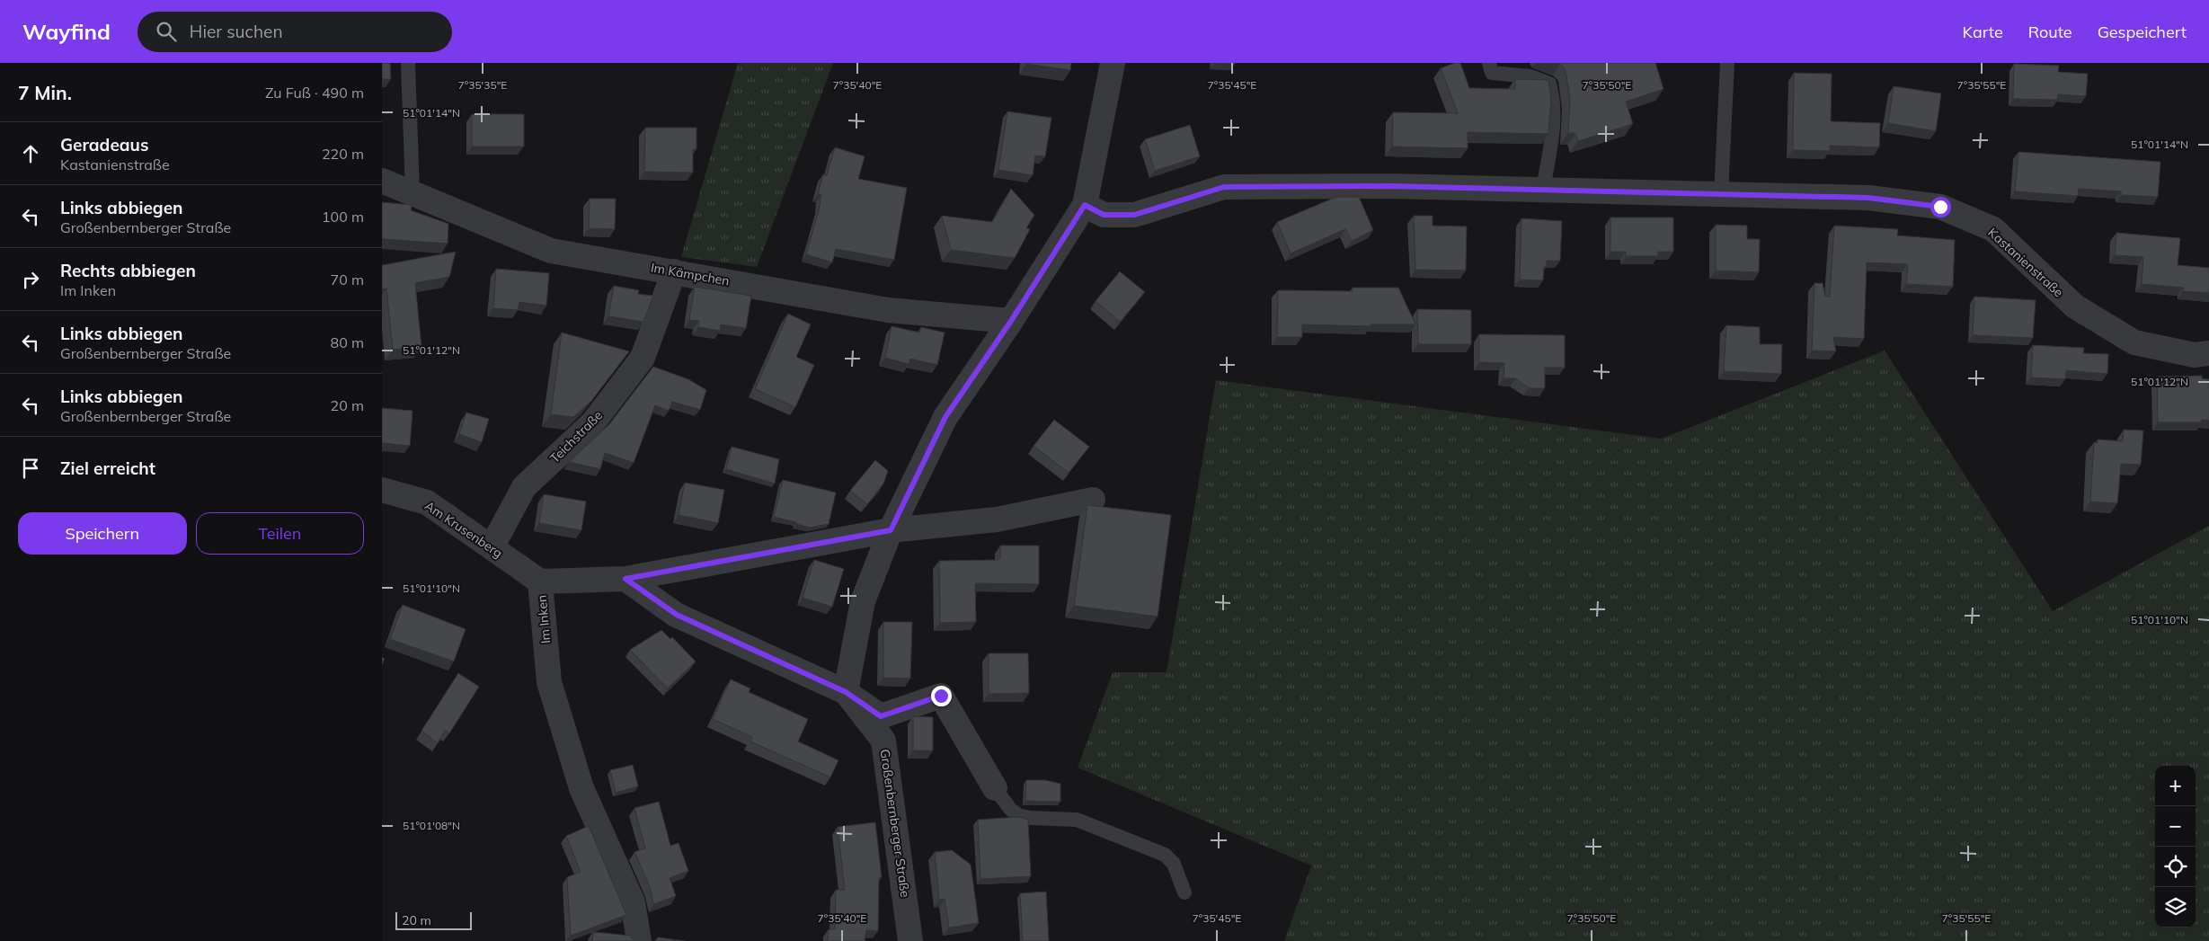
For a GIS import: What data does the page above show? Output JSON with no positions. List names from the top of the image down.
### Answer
{
  "streets": {
    "street": [
      "Kastanienstraße",
      "Im Kämpchen",
      "Teichstraße",
      "Am Krusenberg",
      "Im Inken",
      "Großenbernberger Straße"
    ]
  },
  "crossings": [
    ["Im Kämpchen", "Teichstraße"],
    ["Teichstraße", "Am Krusenberg"],
    ["Am Krusenberg", "Im Inken"],
    ["Im Inken", "Großenbernberger Straße"]
  ],
  "scale_bar": "20 m",
  "page": {
    "header": "Wayfind",
    "search": "Hier suchen",
    "nav": ["Karte", "Route", "Gespeichert"],
    "heading": ["7 Min.", "Zu Fuß · 490 m"],
    "list": [
      ["Geradeaus", "Kastanienstraße", "220 m"],
      ["Links abbiegen", "Großenbernberger Straße", "100 m"],
      ["Rechts abbiegen", "Im Inken", "70 m"],
      ["Links abbiegen", "Großenbernberger Straße", "80 m"],
      ["Links abbiegen", "Großenbernberger Straße", "20 m"],
      "Ziel erreicht"
    ],
    "buttons": ["Speichern", "Teilen"],
    "map_buttons": ["+", "−"],
    "scale": "20 m"
  },
  "coordinates": [
    "7°35'35\"E",
    "7°35'40\"E",
    "7°35'45\"E",
    "7°35'50\"E",
    "7°35'55\"E",
    "51°01'14\"N",
    "51°01'12\"N",
    "51°01'10\"N",
    "51°01'08\"N"
  ]
}
